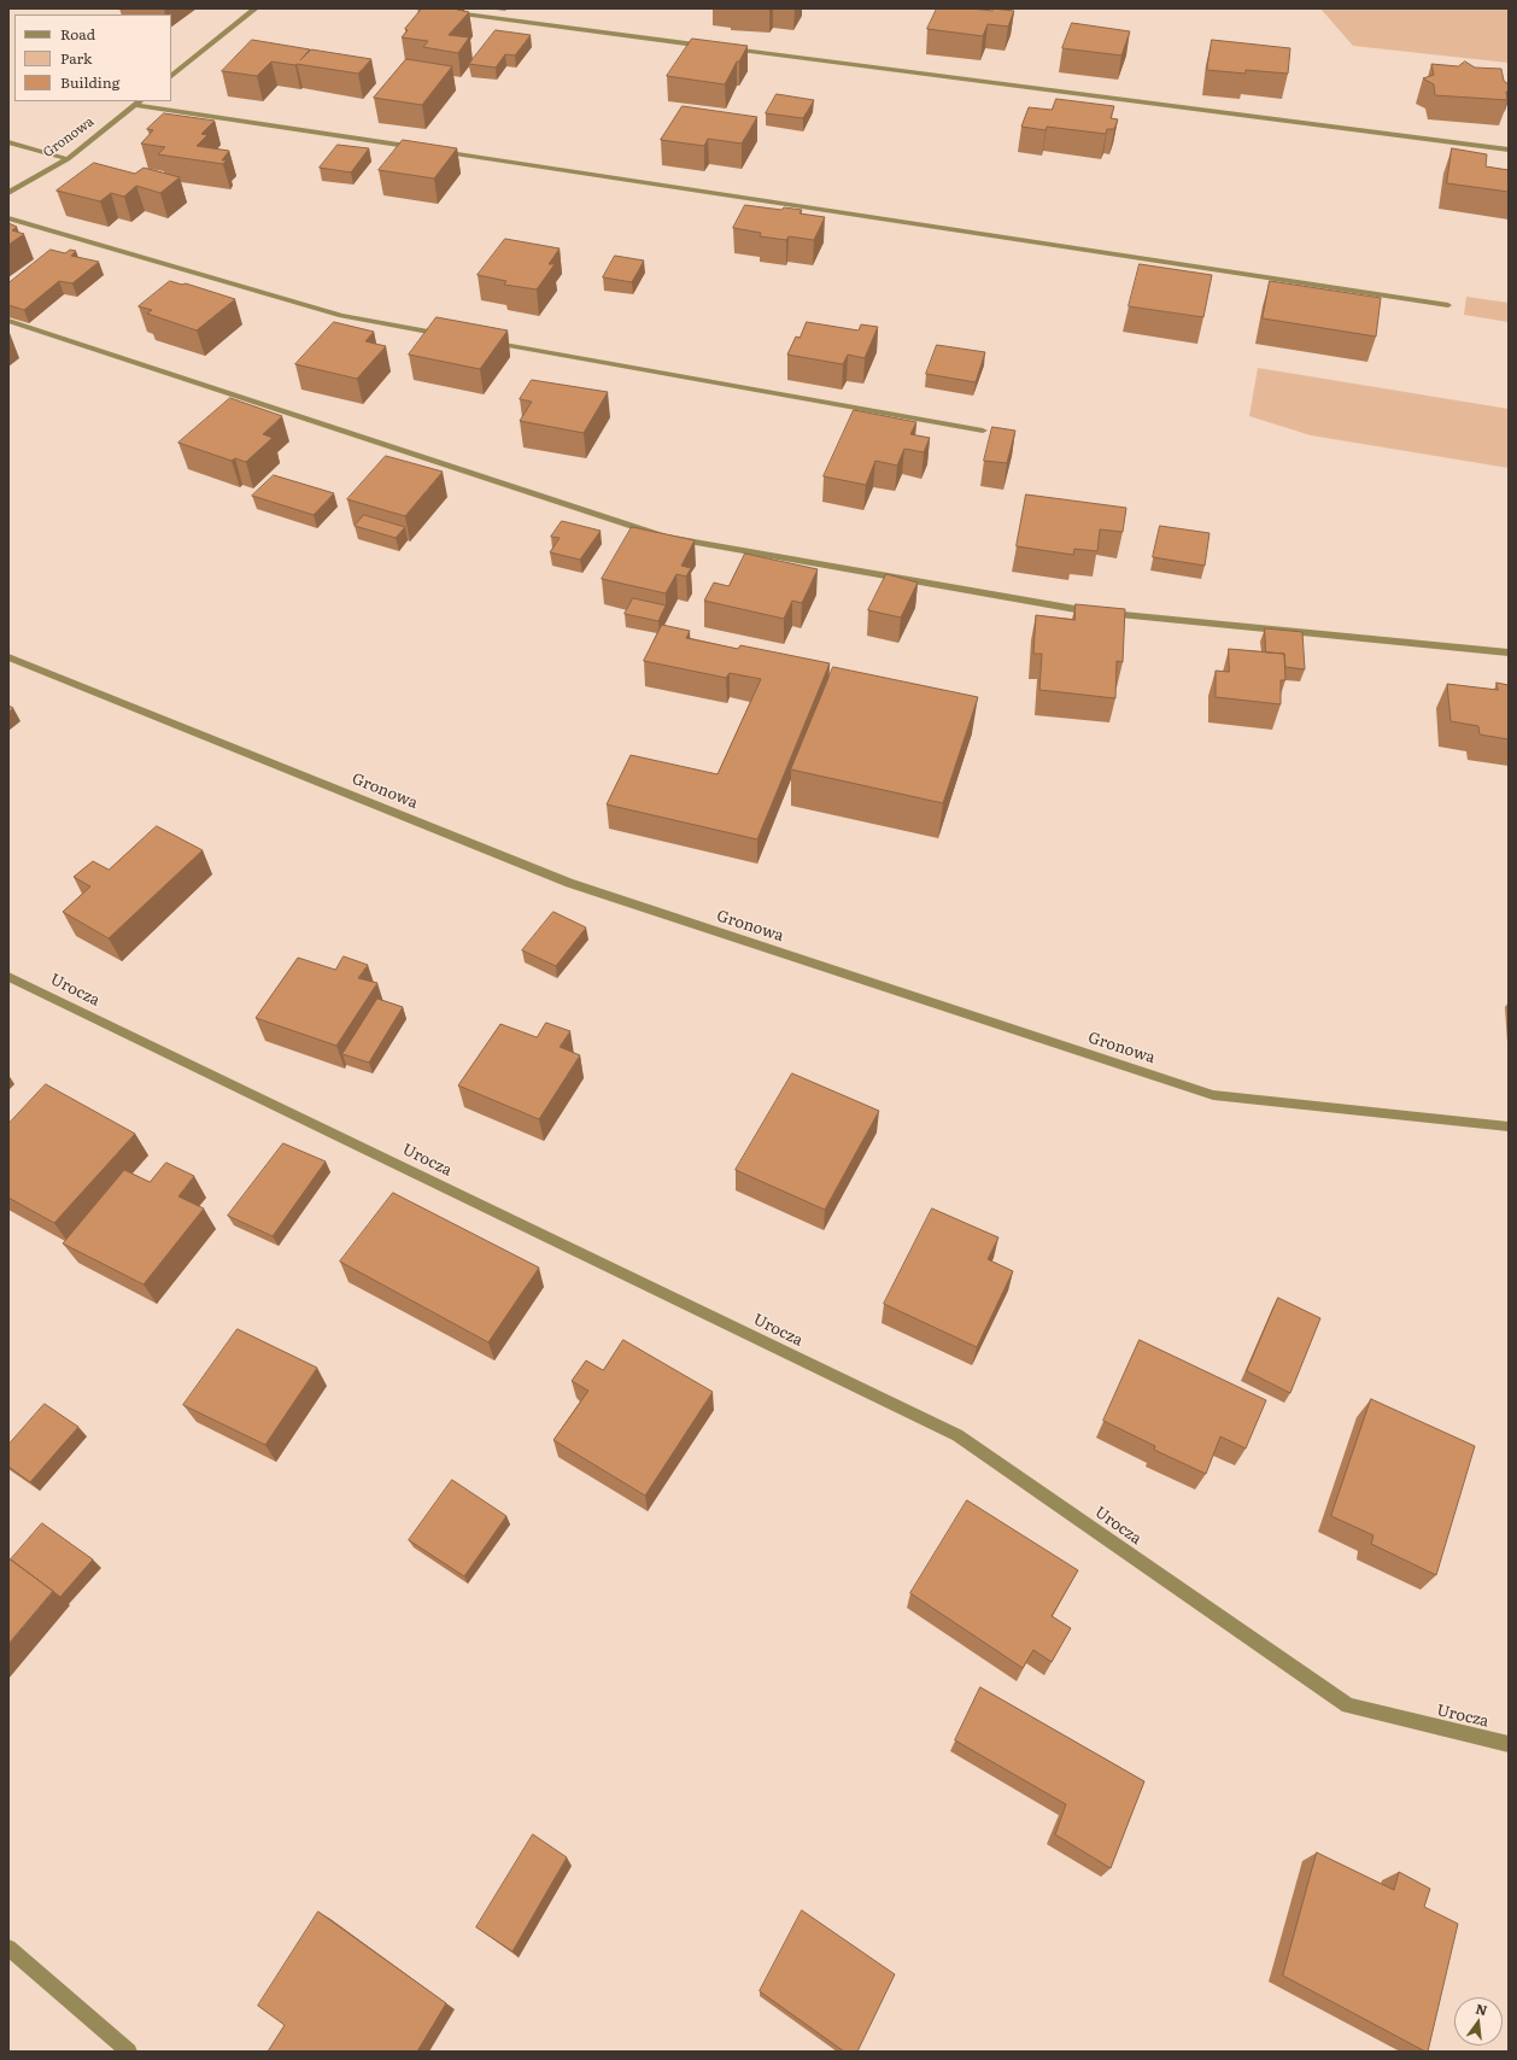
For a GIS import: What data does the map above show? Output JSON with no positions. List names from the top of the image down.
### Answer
{
  "streets": {
    "street": ["Gronowa", "Urocza"]
  },
  "legend": ["Road", "Park", "Building"],
  "north": "top"
}
